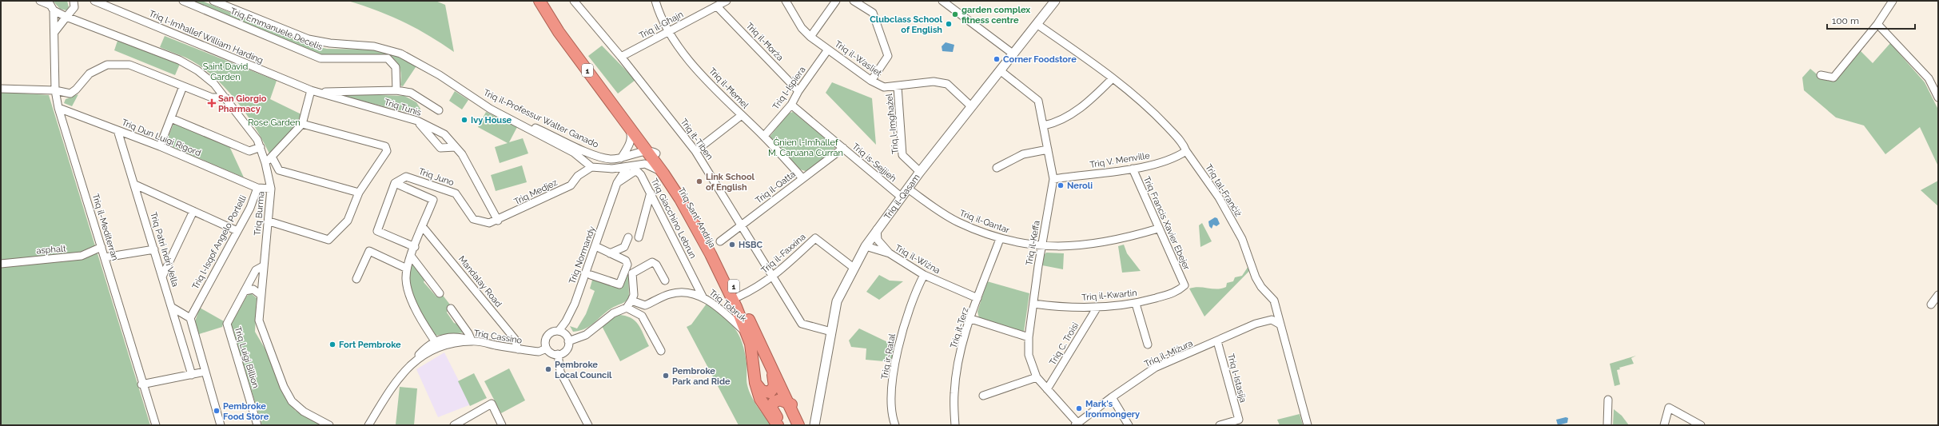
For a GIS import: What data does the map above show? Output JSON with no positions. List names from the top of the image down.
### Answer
{
  "streets": {
    "highway": ["1", "Triq Sant' Andrija"],
    "street": [
      "Triq il-Għajn",
      "Triq Emmanuele Decelis",
      "Triq l-Imħallef William Harding",
      "Triq il-Ħorża",
      "Triq il-Wasliet",
      "Triq il-Ħemel",
      "Triq l-Ispiera",
      "Triq Tunis",
      "Triq il-Professur Walter Ganado",
      "Triq l-Imgħażel",
      "Triq Dun Luigi Rigord",
      "Triq it-Tiben",
      "Triq V. Menville",
      "Triq is-Sejjieħ",
      "Triq Juno",
      "Triq il-Qatta",
      "Triq tal-Franċiż",
      "Triq Medjez",
      "Triq il-Qasam",
      "Triq Burma",
      "Triq Giacchino Lebrun",
      "Triq il-Qantar",
      "Triq Francis Xavier Ebejer",
      "Triq il-Mediterran",
      "Triq l-Isqof Angelo Portelli",
      "Triq il-Keffa",
      "asphalt",
      "Triq Patri Indrì Vella",
      "Triq il-Faxxina",
      "Triq Normandy",
      "Triq il-Wiżna",
      "Mandalay Road",
      "Triq il-Kwartin",
      "Triq Tobruk",
      "Triq it-Terz",
      "Triq Cassino",
      "Triq C. Troisi",
      "Triq il-Miżura",
      "Triq ir-Ratal",
      "Triq Luigi Billion",
      "Triq l-Istasija"
    ]
  },
  "crossings": [
    ["Triq il-Għajn", "Triq il-Ħorża"],
    ["Triq il-Għajn", "Triq il-Ħemel"],
    ["Triq il-Għajn", "Triq it-Tiben"],
    ["Triq l-Imħallef William Harding", "Triq Tunis"],
    ["Triq il-Ħorża", "Triq l-Ispiera"],
    ["Triq il-Wasliet", "Triq l-Ispiera"],
    ["Triq il-Wasliet", "Triq l-Imgħażel"],
    ["Triq il-Wasliet", "Triq il-Qasam"],
    ["1", "Triq Sant' Andrija"],
    ["Triq il-Ħemel", "Triq l-Ispiera"],
    ["Triq il-Ħemel", "Triq il-Qatta"],
    ["Triq l-Ispiera", "Triq is-Sejjieħ"],
    ["Triq Tunis", "Triq Juno"],
    ["Triq Tunis", "Triq Medjez"],
    ["Triq il-Professur Walter Ganado", "Triq Medjez"],
    ["Triq il-Professur Walter Ganado", "Triq Sant' Andrija"],
    ["Triq il-Professur Walter Ganado", "Triq Normandy"],
    ["Triq l-Imgħażel", "Triq il-Qasam"],
    ["Triq Dun Luigi Rigord", "Triq il-Mediterran"],
    ["Triq Dun Luigi Rigord", "Triq l-Isqof Angelo Portelli"],
    ["Triq Dun Luigi Rigord", "Triq Patri Indrì Vella"],
    ["Triq it-Tiben", "Triq il-Qatta"],
    ["Triq it-Tiben", "Triq il-Qasam"],
    ["Triq it-Tiben", "Triq il-Faxxina"],
    ["Triq V. Menville", "Triq tal-Franċiż"],
    ["Triq V. Menville", "Triq Francis Xavier Ebejer"],
    ["Triq V. Menville", "Triq il-Keffa"],
    ["Triq is-Sejjieħ", "Triq il-Qatta"],
    ["Triq is-Sejjieħ", "Triq il-Qasam"],
    ["Triq Juno", "Triq Medjez"],
    ["Triq tal-Franċiż", "Triq il-Qasam"],
    ["Triq tal-Franċiż", "Triq il-Miżura"],
    ["Triq il-Qasam", "Triq il-Qantar"],
    ["Triq il-Qasam", "Triq il-Keffa"],
    ["Triq il-Qasam", "Triq il-Faxxina"],
    ["Triq il-Qasam", "Triq il-Wiżna"],
    ["Triq Burma", "Triq il-Mediterran"],
    ["Triq Burma", "Triq Luigi Billion"],
    ["Triq Sant' Andrija", "Triq il-Faxxina"],
    ["Triq Sant' Andrija", "Triq Tobruk"],
    ["Triq Giacchino Lebrun", "Triq Normandy"],
    ["Triq Giacchino Lebrun", "Triq Tobruk"],
    ["Triq il-Qantar", "Triq Francis Xavier Ebejer"],
    ["Triq il-Qantar", "Triq il-Keffa"],
    ["Triq il-Qantar", "Triq it-Terz"],
    ["Triq Francis Xavier Ebejer", "Triq il-Kwartin"],
    ["Triq il-Mediterran", "asphalt"],
    ["Triq il-Keffa", "Triq il-Kwartin"],
    ["Triq il-Keffa", "Triq C. Troisi"],
    ["Triq il-Keffa", "Triq il-Miżura"],
    ["Triq Normandy", "Triq Cassino"],
    ["Triq il-Wiżna", "Triq it-Terz"],
    ["Triq il-Wiżna", "Triq ir-Ratal"],
    ["Mandalay Road", "Triq Cassino"],
    ["Triq il-Kwartin", "Triq C. Troisi"],
    ["Triq il-Miżura", "Triq l-Istasija"]
  ],
  "parks": ["Saint David Garden", "Rose Garden", "Ġnien l-Imħallef M. Caruana Curran"],
  "places": {
    "other": [
      "garden complex fitness centre",
      "Clubclass School of English",
      "Corner Foodstore",
      "Ivy House",
      "Link School of English",
      "Neroli",
      "HSBC",
      "Fort Pembroke",
      "Pembroke Local Council",
      "Pembroke Park and Ride",
      "Mark's Ironmongery",
      "Pembroke Food Store"
    ],
    "health": ["San Giorgio Pharmacy"]
  },
  "scale_bar": "100 m"
}
